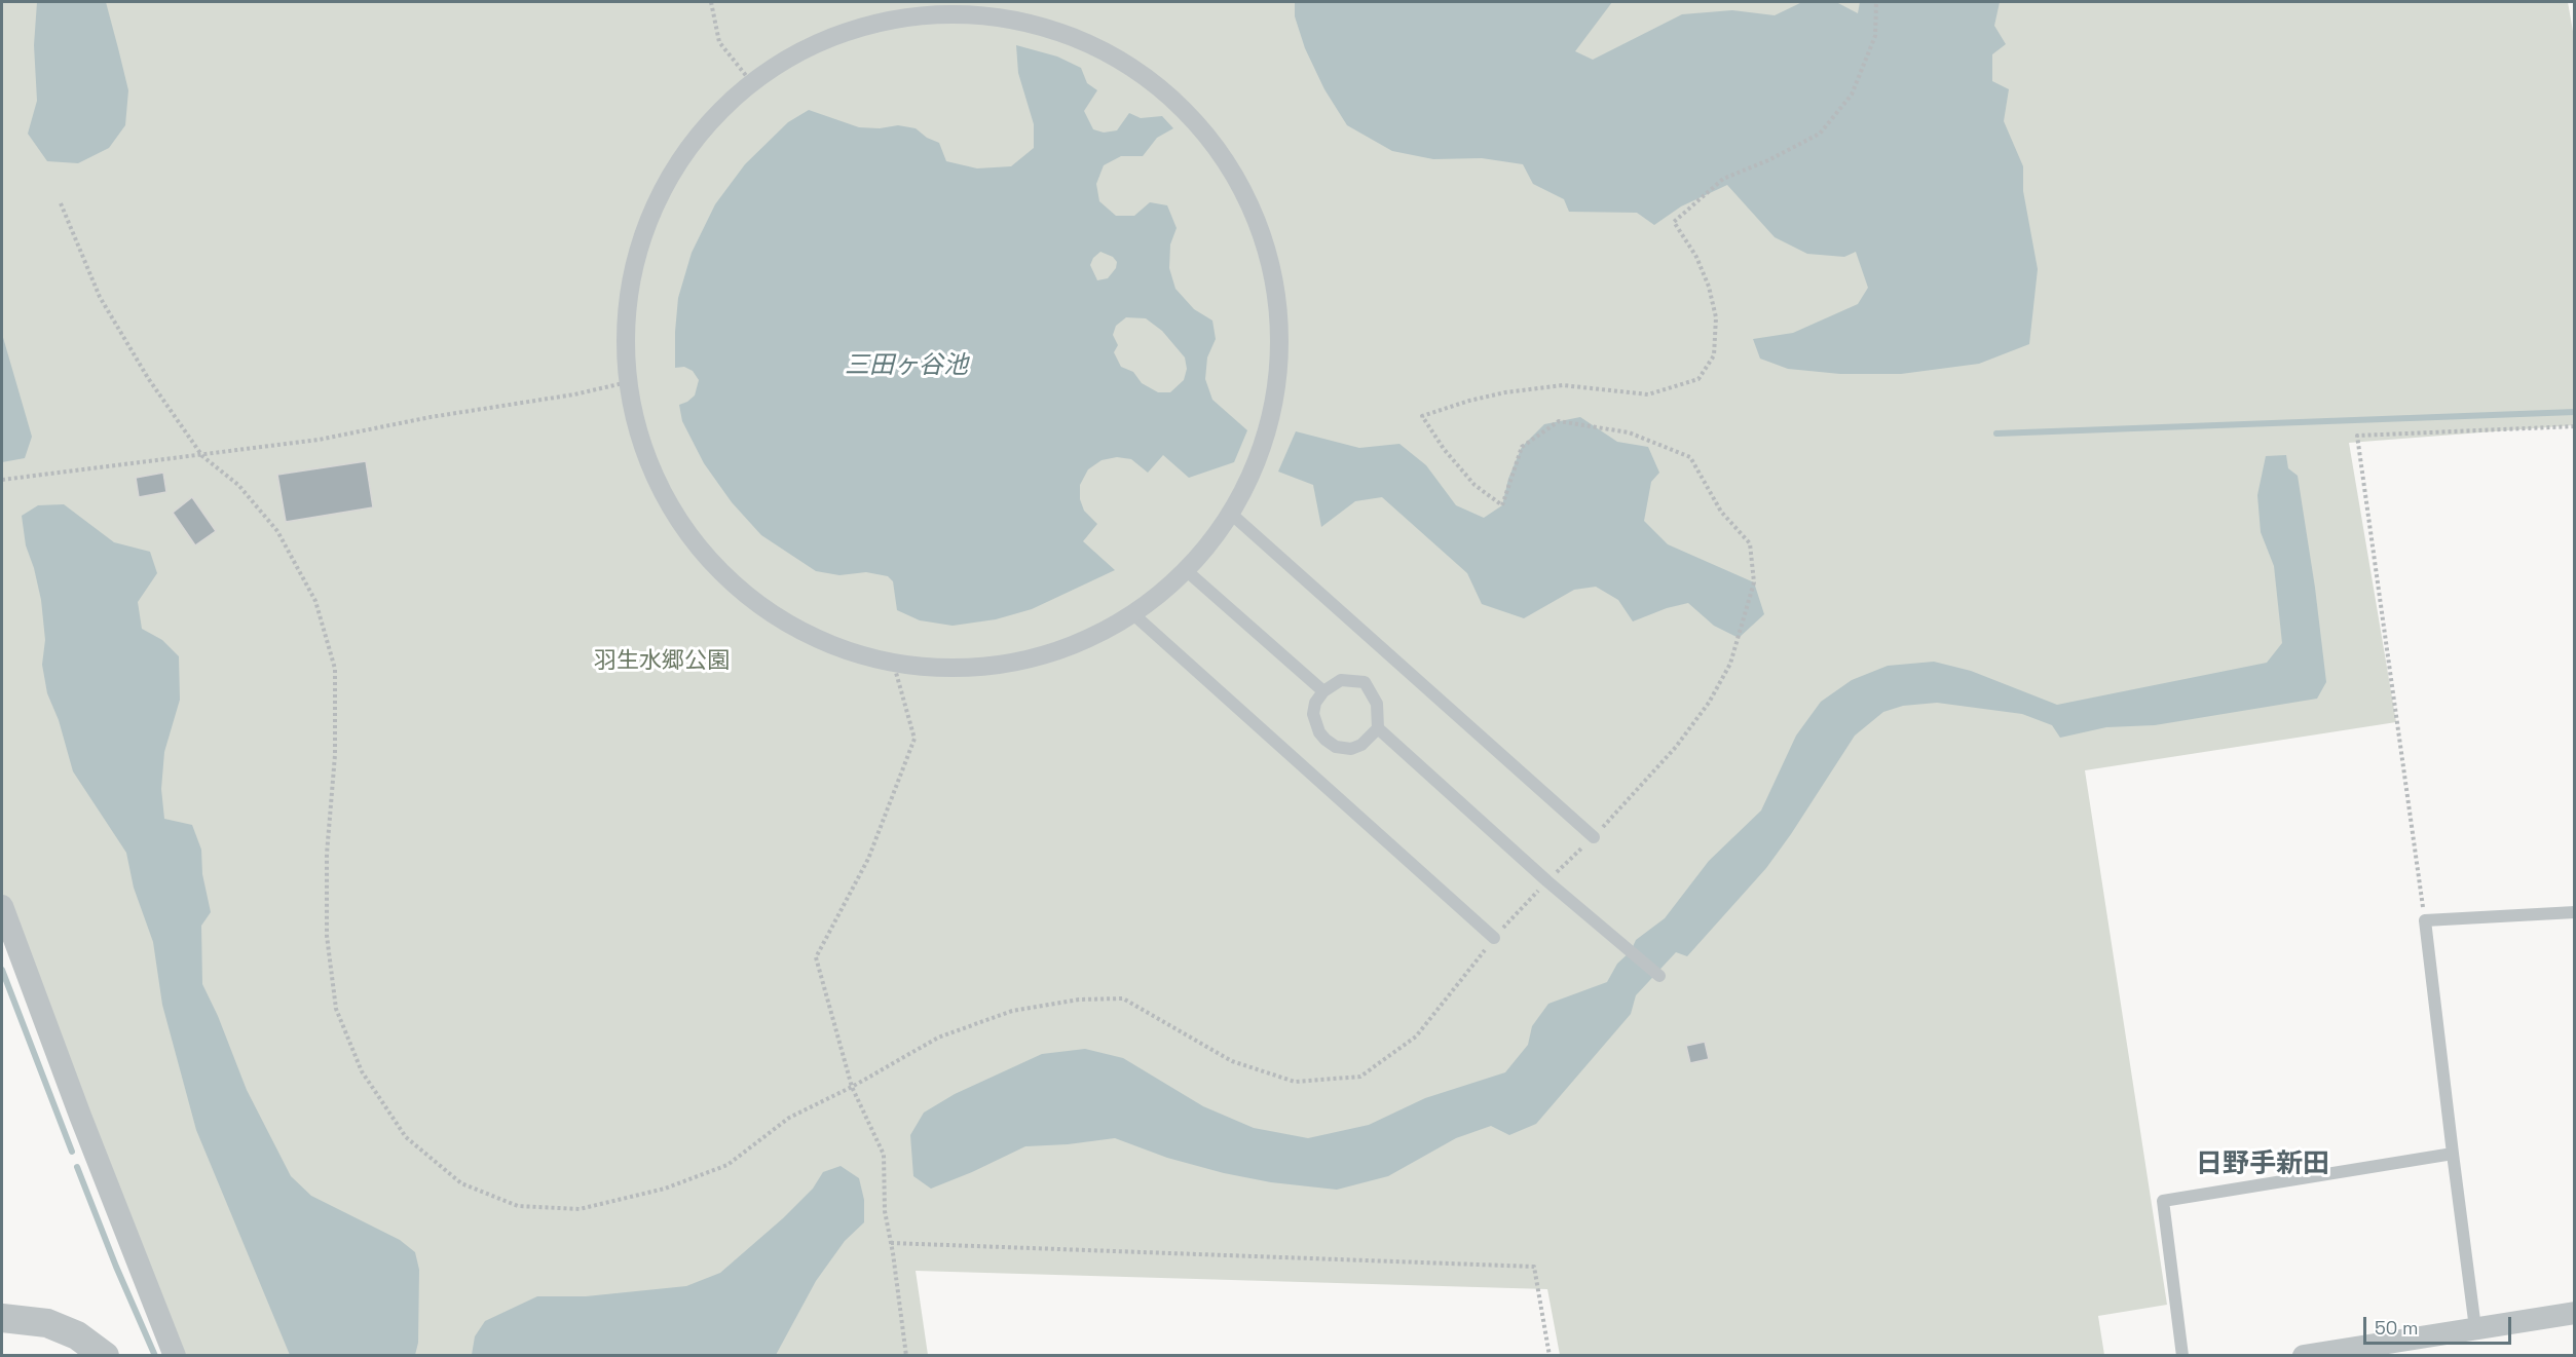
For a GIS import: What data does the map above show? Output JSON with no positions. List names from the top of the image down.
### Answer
{
  "districts": ["日野手新田"],
  "water": ["三田ヶ谷池"],
  "parks": ["羽生水郷公園"],
  "scale_bar": "50 m"
}
